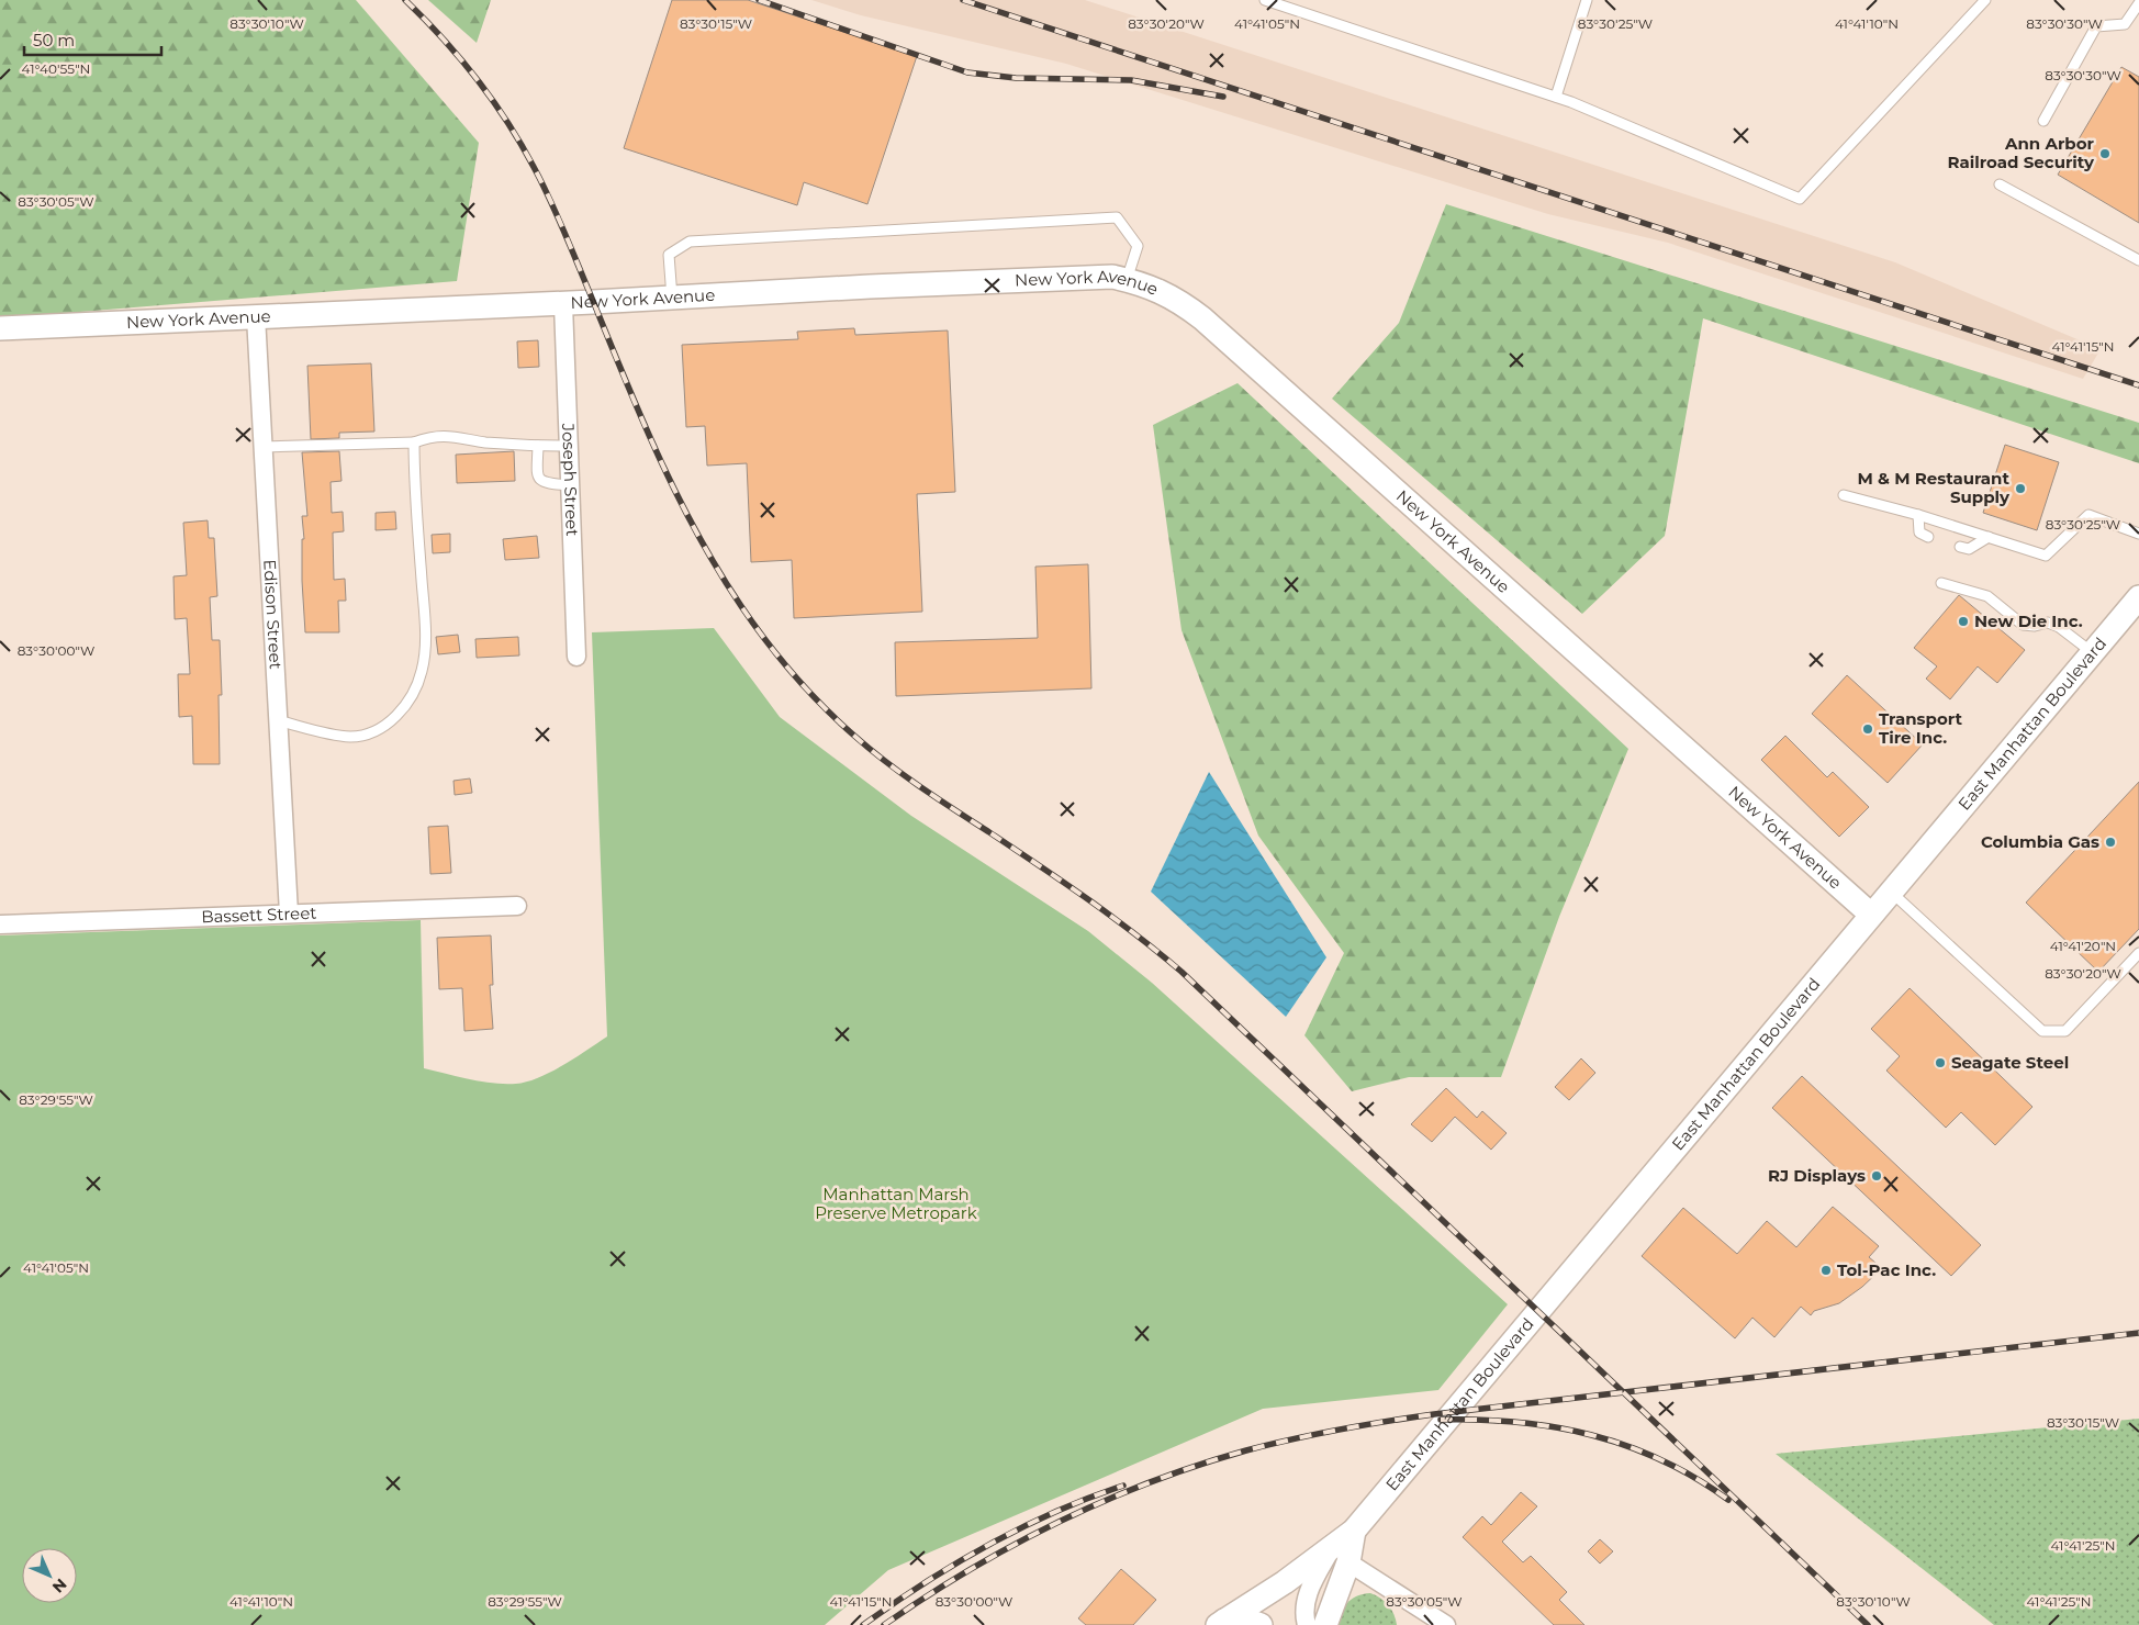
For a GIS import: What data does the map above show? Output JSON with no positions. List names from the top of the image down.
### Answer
{
  "streets": {
    "street": [
      "New York Avenue",
      "Joseph Street",
      "Edison Street",
      "East Manhattan Boulevard",
      "Bassett Street"
    ]
  },
  "crossings": [
    ["New York Avenue", "Joseph Street"],
    ["New York Avenue", "Edison Street"],
    ["New York Avenue", "East Manhattan Boulevard"],
    ["Edison Street", "Bassett Street"]
  ],
  "parks": ["Manhattan Marsh Preserve Metropark"],
  "places": [
    "Ann Arbor Railroad Security",
    "M & M Restaurant Supply",
    "New Die Inc.",
    "Transport Tire Inc.",
    "Columbia Gas",
    "Seagate Steel",
    "RJ Displays",
    "Tol-Pac Inc."
  ],
  "scale_bar": "50 m",
  "north": "bottom right",
  "coordinates": [
    "83°30'10\"W",
    "83°30'15\"W",
    "83°30'20\"W",
    "41°41'05\"N",
    "83°30'25\"W",
    "41°41'10\"N",
    "83°30'30\"W",
    "41°40'55\"N",
    "83°30'05\"W",
    "41°41'15\"N",
    "83°30'00\"W",
    "41°41'20\"N",
    "83°29'55\"W",
    "41°41'25\"N"
  ]
}
